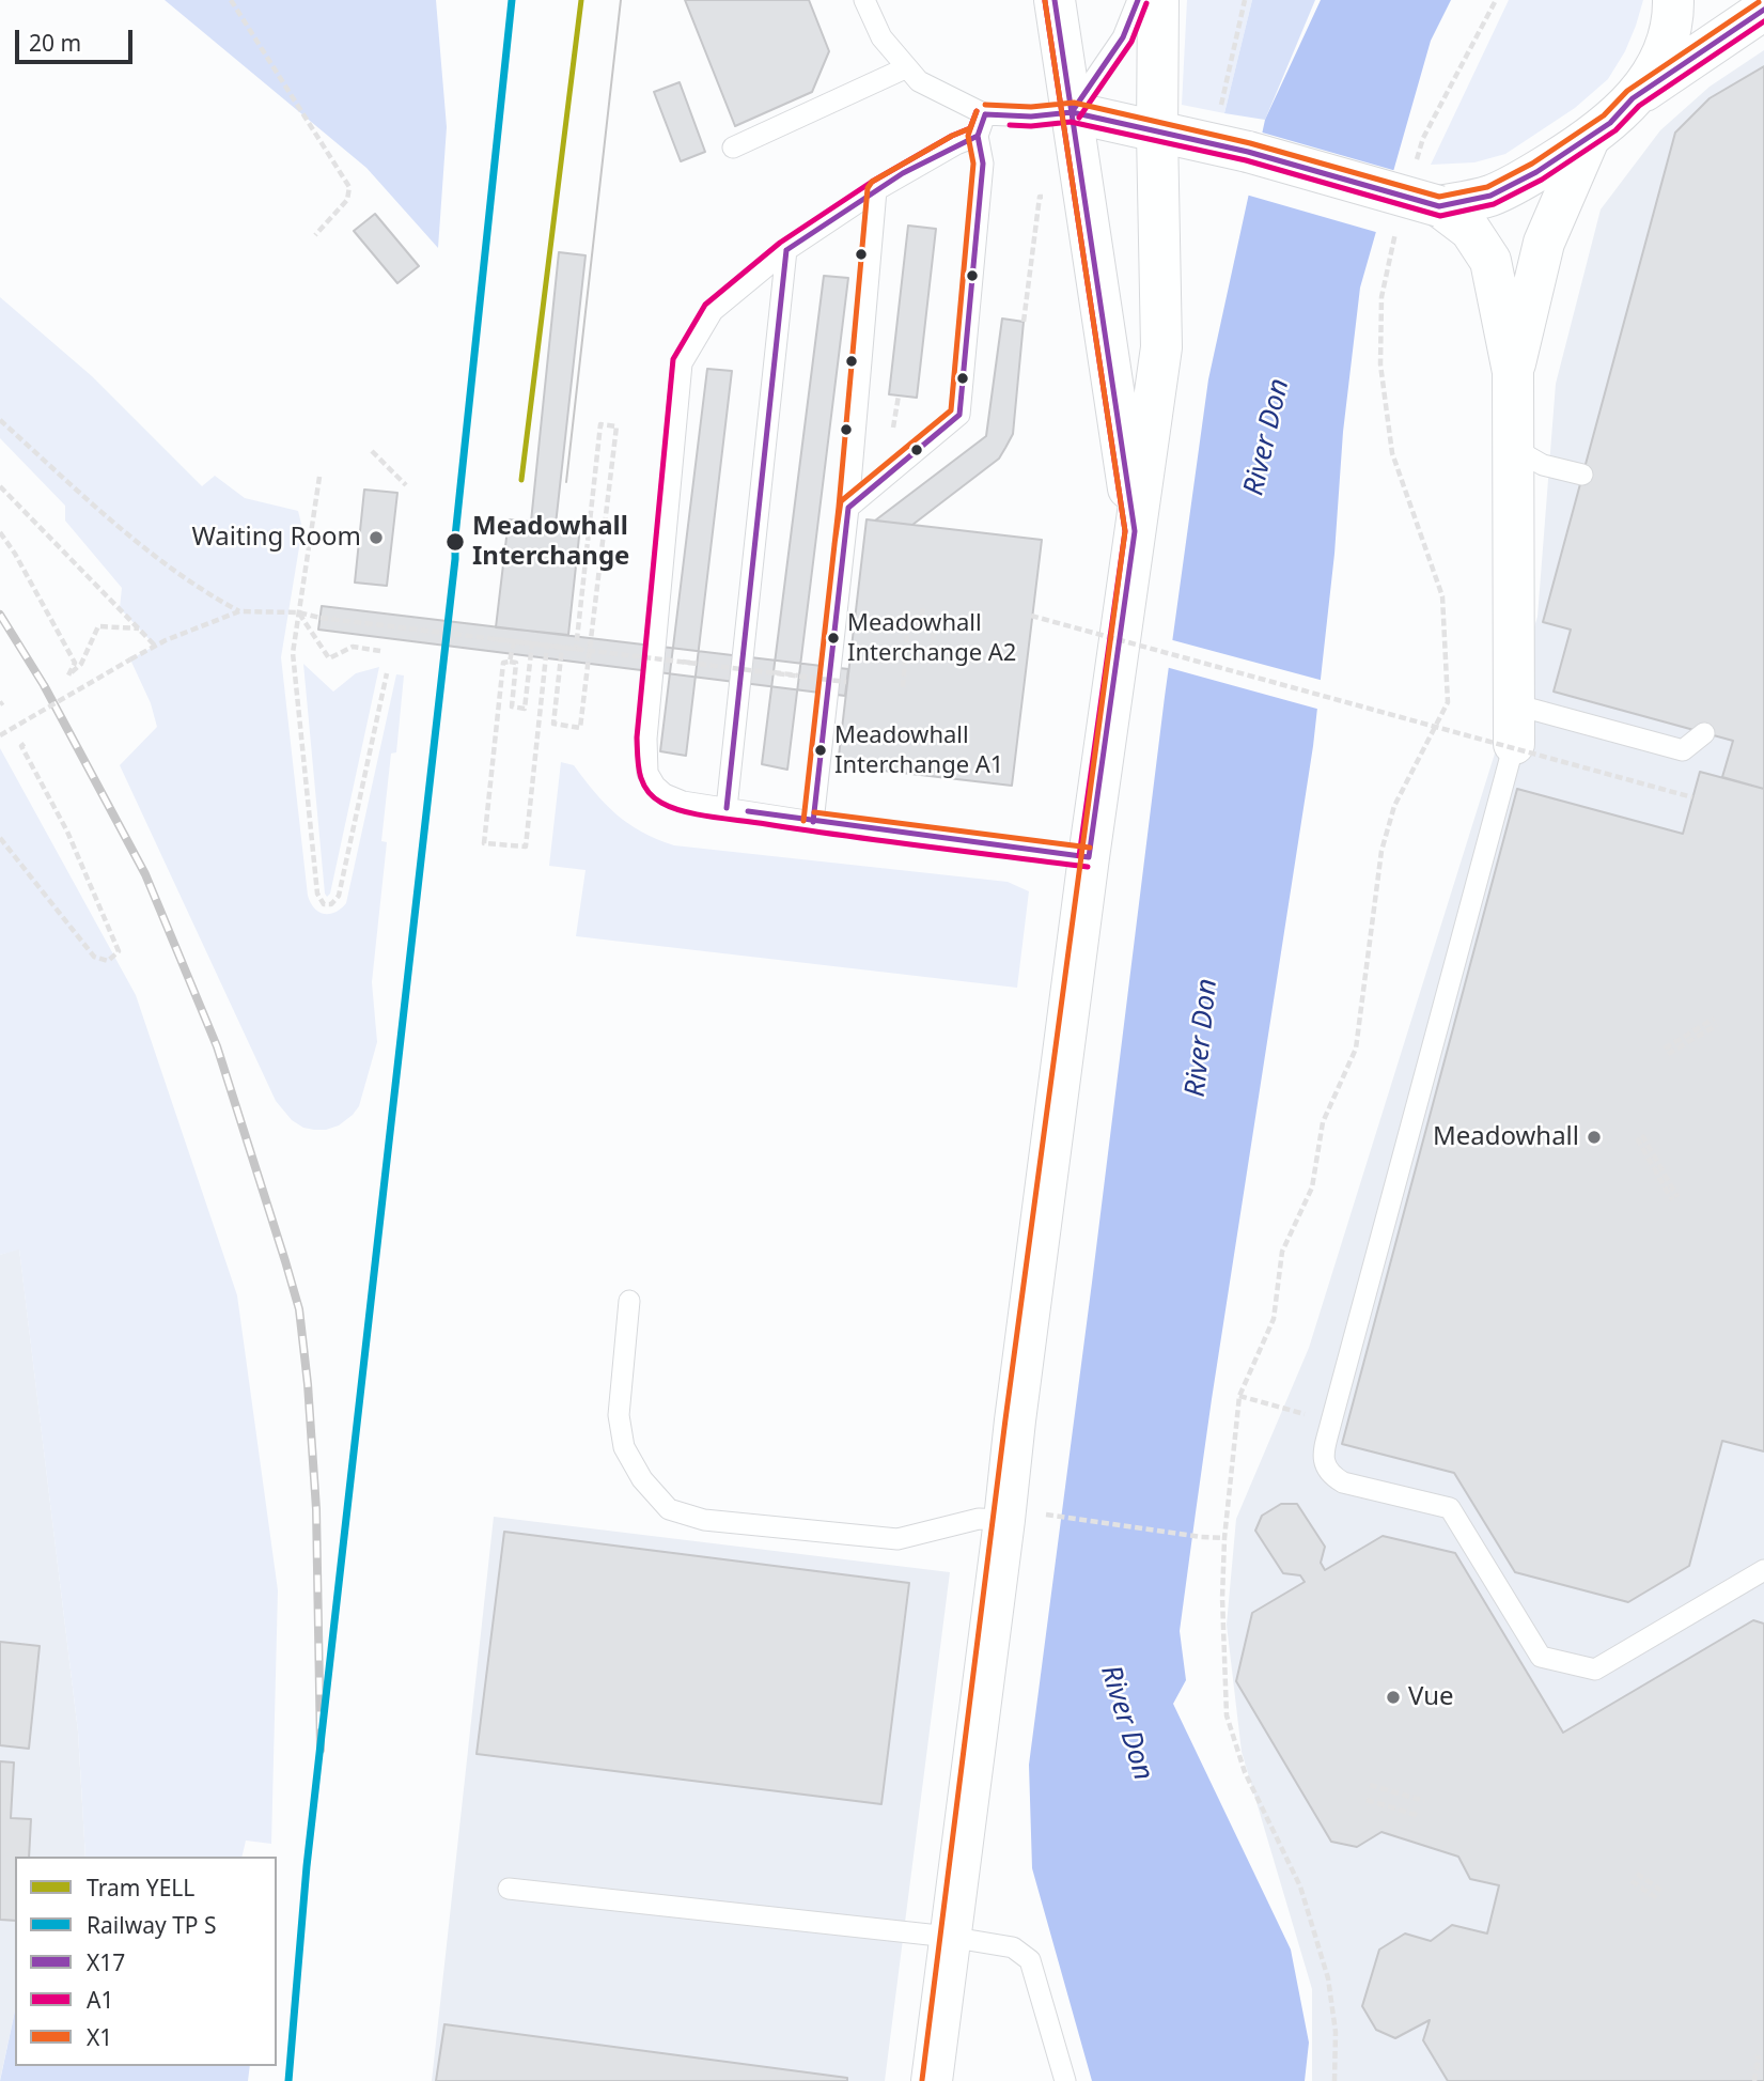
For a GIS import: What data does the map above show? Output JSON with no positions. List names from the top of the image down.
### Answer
{
  "water": ["River Don"],
  "places": [
    "Waiting Room",
    "Meadowhall Interchange",
    "Meadowhall Interchange A2",
    "Meadowhall Interchange A1",
    "Meadowhall",
    "Vue"
  ],
  "lines": [
    "tram line YELL",
    "transit line X17",
    "transit line A1",
    "transit line X1"
  ],
  "legend": [
    "Tram YELL",
    "Railway TP S",
    "X17",
    "A1",
    "X1"
  ],
  "scale_bar": "20 m"
}
